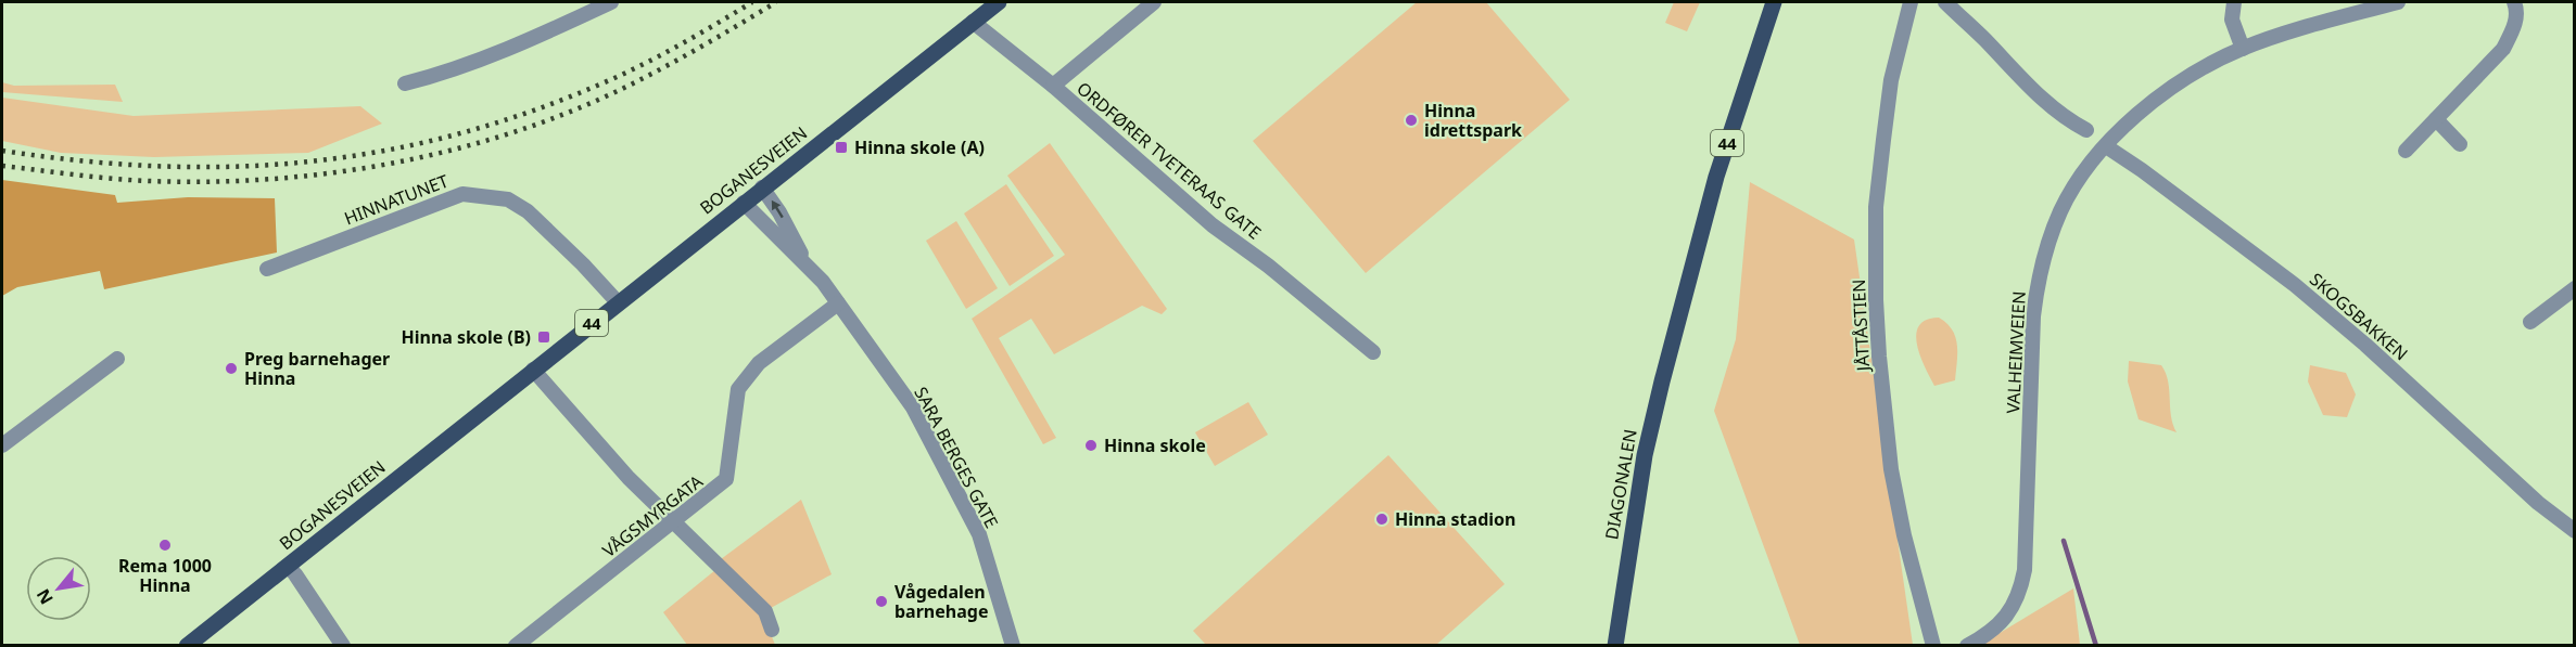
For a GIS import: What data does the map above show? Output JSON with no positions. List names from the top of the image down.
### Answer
{
  "streets": {
    "main road": ["44", "BOGANESVEIEN", "DIAGONALEN"],
    "street": [
      "ORDFØRER TVETERAAS GATE",
      "HINNATUNET",
      "SKOGSBAKKEN",
      "JÅTTÅSTIEN",
      "VALHEIMVEIEN",
      "SARA BERGES GATE",
      "VÅGSMYRGATA"
    ]
  },
  "crossings": [
    ["ORDFØRER TVETERAAS GATE", "BOGANESVEIEN"],
    ["BOGANESVEIEN", "HINNATUNET"],
    ["BOGANESVEIEN", "SARA BERGES GATE"],
    ["SKOGSBAKKEN", "VALHEIMVEIEN"],
    ["SARA BERGES GATE", "VÅGSMYRGATA"]
  ],
  "places": {
    "other": [
      "Hinna idrettspark",
      "Preg barnehager Hinna",
      "Hinna skole",
      "Hinna stadion",
      "Rema 1000 Hinna",
      "Vågedalen barnehage"
    ],
    "transit": ["Hinna skole (A)", "Hinna skole (B)"]
  },
  "north": "bottom left"
}
